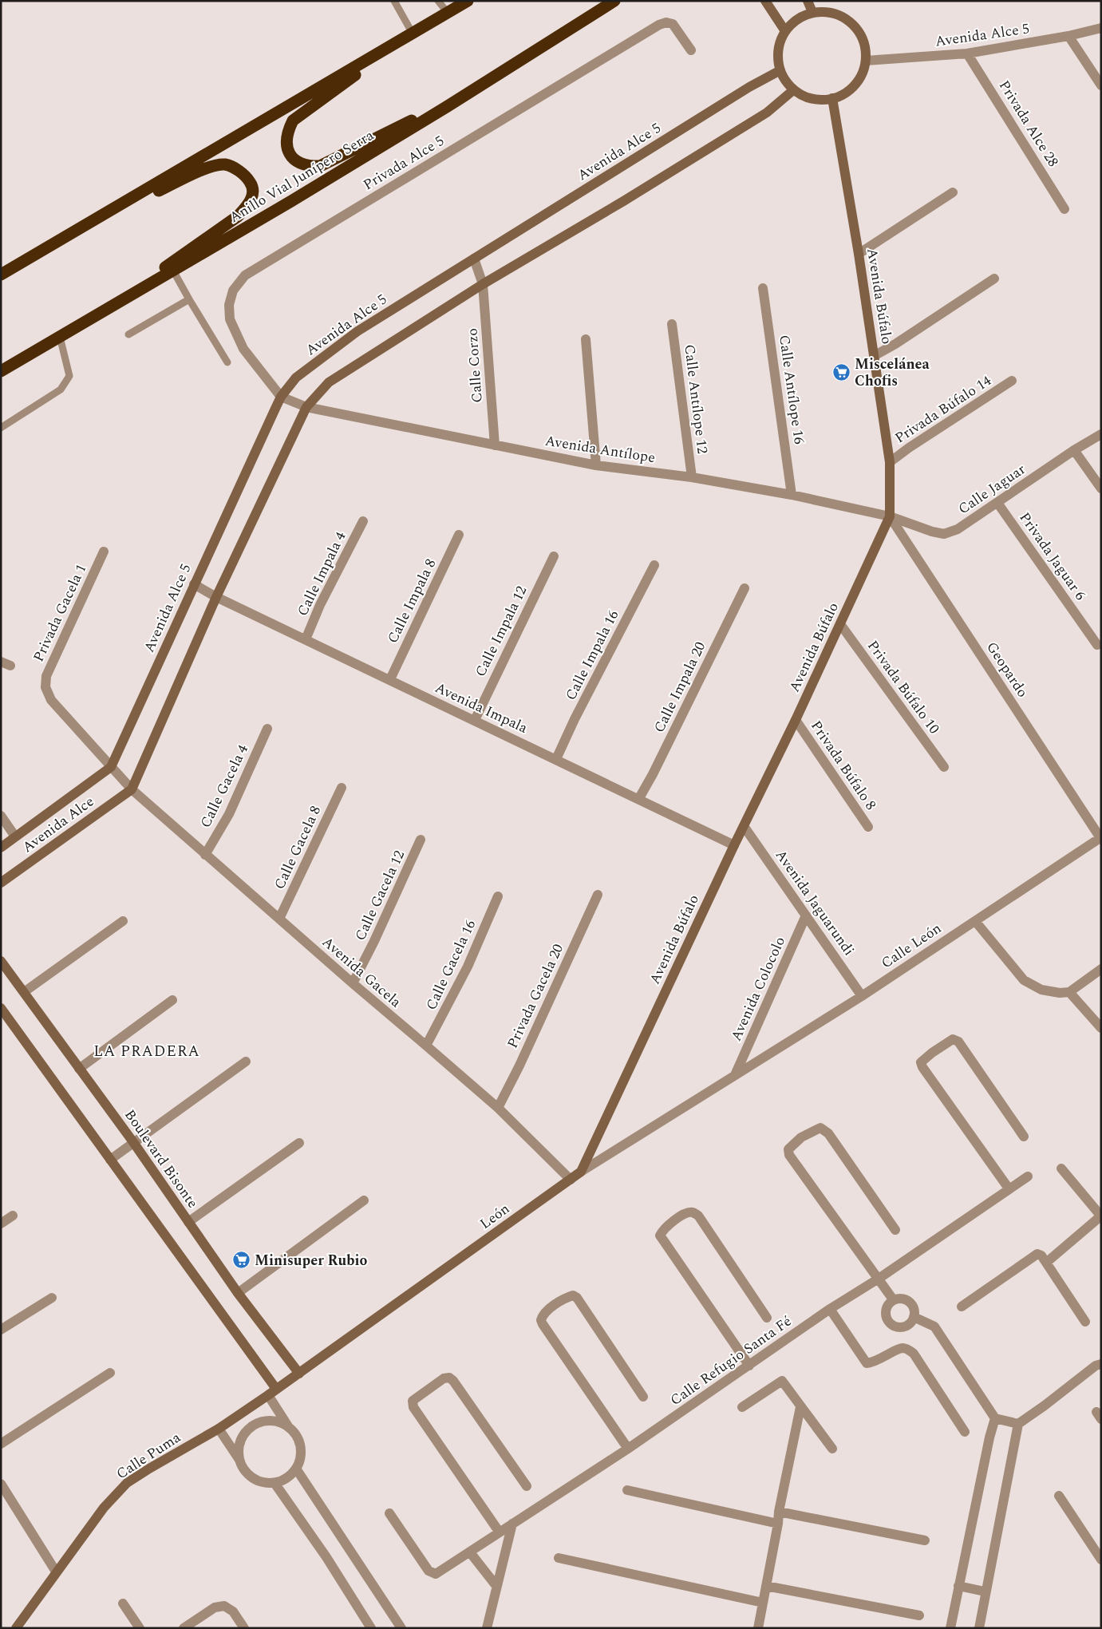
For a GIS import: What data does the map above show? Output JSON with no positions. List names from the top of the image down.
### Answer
{
  "streets": {
    "highway": ["Anillo Vial Junípero Serra"],
    "street": [
      "Avenida Alce 5",
      "Privada Alce 28",
      "Privada Alce 5",
      "Avenida Búfalo",
      "Calle Corzo",
      "Calle Antílope 16",
      "Calle Antílope 12",
      "Privada Búfalo 14",
      "Avenida Antílope",
      "Calle Jaguar",
      "Privada Jaguar 6",
      "Calle Impala 4",
      "Calle Impala 8",
      "Privada Gacela 1",
      "Calle Impala 12",
      "Calle Impala 16",
      "Geopardo",
      "Calle Impala 20",
      "Privada Búfalo 10",
      "Avenida Impala",
      "Privada Búfalo 8",
      "Calle Gacela 4",
      "Avenida Alce",
      "Calle Gacela 8",
      "Calle Gacela 12",
      "Avenida Jaguarundi",
      "Calle León",
      "Calle Gacela 16",
      "Avenida Gacela",
      "Avenida Colocolo",
      "Privada Gacela 20",
      "Boulevard Bisonte",
      "León",
      "Calle Refugio Santa Fé",
      "Calle Puma"
    ]
  },
  "crossings": [
    ["Avenida Alce 5", "Privada Alce 28"],
    ["Avenida Alce 5", "Privada Alce 5"],
    ["Avenida Alce 5", "Avenida Búfalo"],
    ["Avenida Alce 5", "Calle Corzo"],
    ["Avenida Alce 5", "Avenida Antílope"],
    ["Avenida Alce 5", "Avenida Impala"],
    ["Avenida Alce 5", "Avenida Alce"],
    ["Avenida Alce 5", "Avenida Gacela"],
    ["Privada Alce 5", "Avenida Antílope"],
    ["Avenida Búfalo", "Privada Búfalo 14"],
    ["Avenida Búfalo", "Avenida Antílope"],
    ["Avenida Búfalo", "Calle Jaguar"],
    ["Avenida Búfalo", "Geopardo"],
    ["Avenida Búfalo", "Privada Búfalo 10"],
    ["Avenida Búfalo", "Avenida Impala"],
    ["Avenida Búfalo", "Privada Búfalo 8"],
    ["Avenida Búfalo", "Avenida Jaguarundi"],
    ["Avenida Búfalo", "León"],
    ["Calle Corzo", "Avenida Antílope"],
    ["Calle Antílope 16", "Avenida Antílope"],
    ["Calle Antílope 12", "Avenida Antílope"],
    ["Avenida Antílope", "Calle Jaguar"],
    ["Avenida Antílope", "Geopardo"],
    ["Calle Jaguar", "Privada Jaguar 6"],
    ["Calle Jaguar", "Geopardo"],
    ["Calle Impala 4", "Avenida Impala"],
    ["Calle Impala 8", "Avenida Impala"],
    ["Privada Gacela 1", "Avenida Gacela"],
    ["Calle Impala 12", "Avenida Impala"],
    ["Calle Impala 16", "Avenida Impala"],
    ["Geopardo", "Calle León"],
    ["Calle Impala 20", "Avenida Impala"],
    ["Calle Gacela 4", "Avenida Gacela"],
    ["Avenida Alce", "Avenida Gacela"],
    ["Calle Gacela 8", "Avenida Gacela"],
    ["Calle Gacela 12", "Avenida Gacela"],
    ["Avenida Jaguarundi", "Calle León"],
    ["Avenida Jaguarundi", "Avenida Colocolo"],
    ["Calle León", "Avenida Colocolo"],
    ["Calle León", "León"],
    ["Calle Gacela 16", "Avenida Gacela"],
    ["Avenida Gacela", "Privada Gacela 20"],
    ["Avenida Gacela", "León"],
    ["Avenida Colocolo", "León"],
    ["Boulevard Bisonte", "León"],
    ["León", "Calle Puma"]
  ],
  "districts": ["LA PRADERA"],
  "places": {
    "supermarket": ["Miscelánea Chofis", "Minisuper Rubio"]
  }
}
